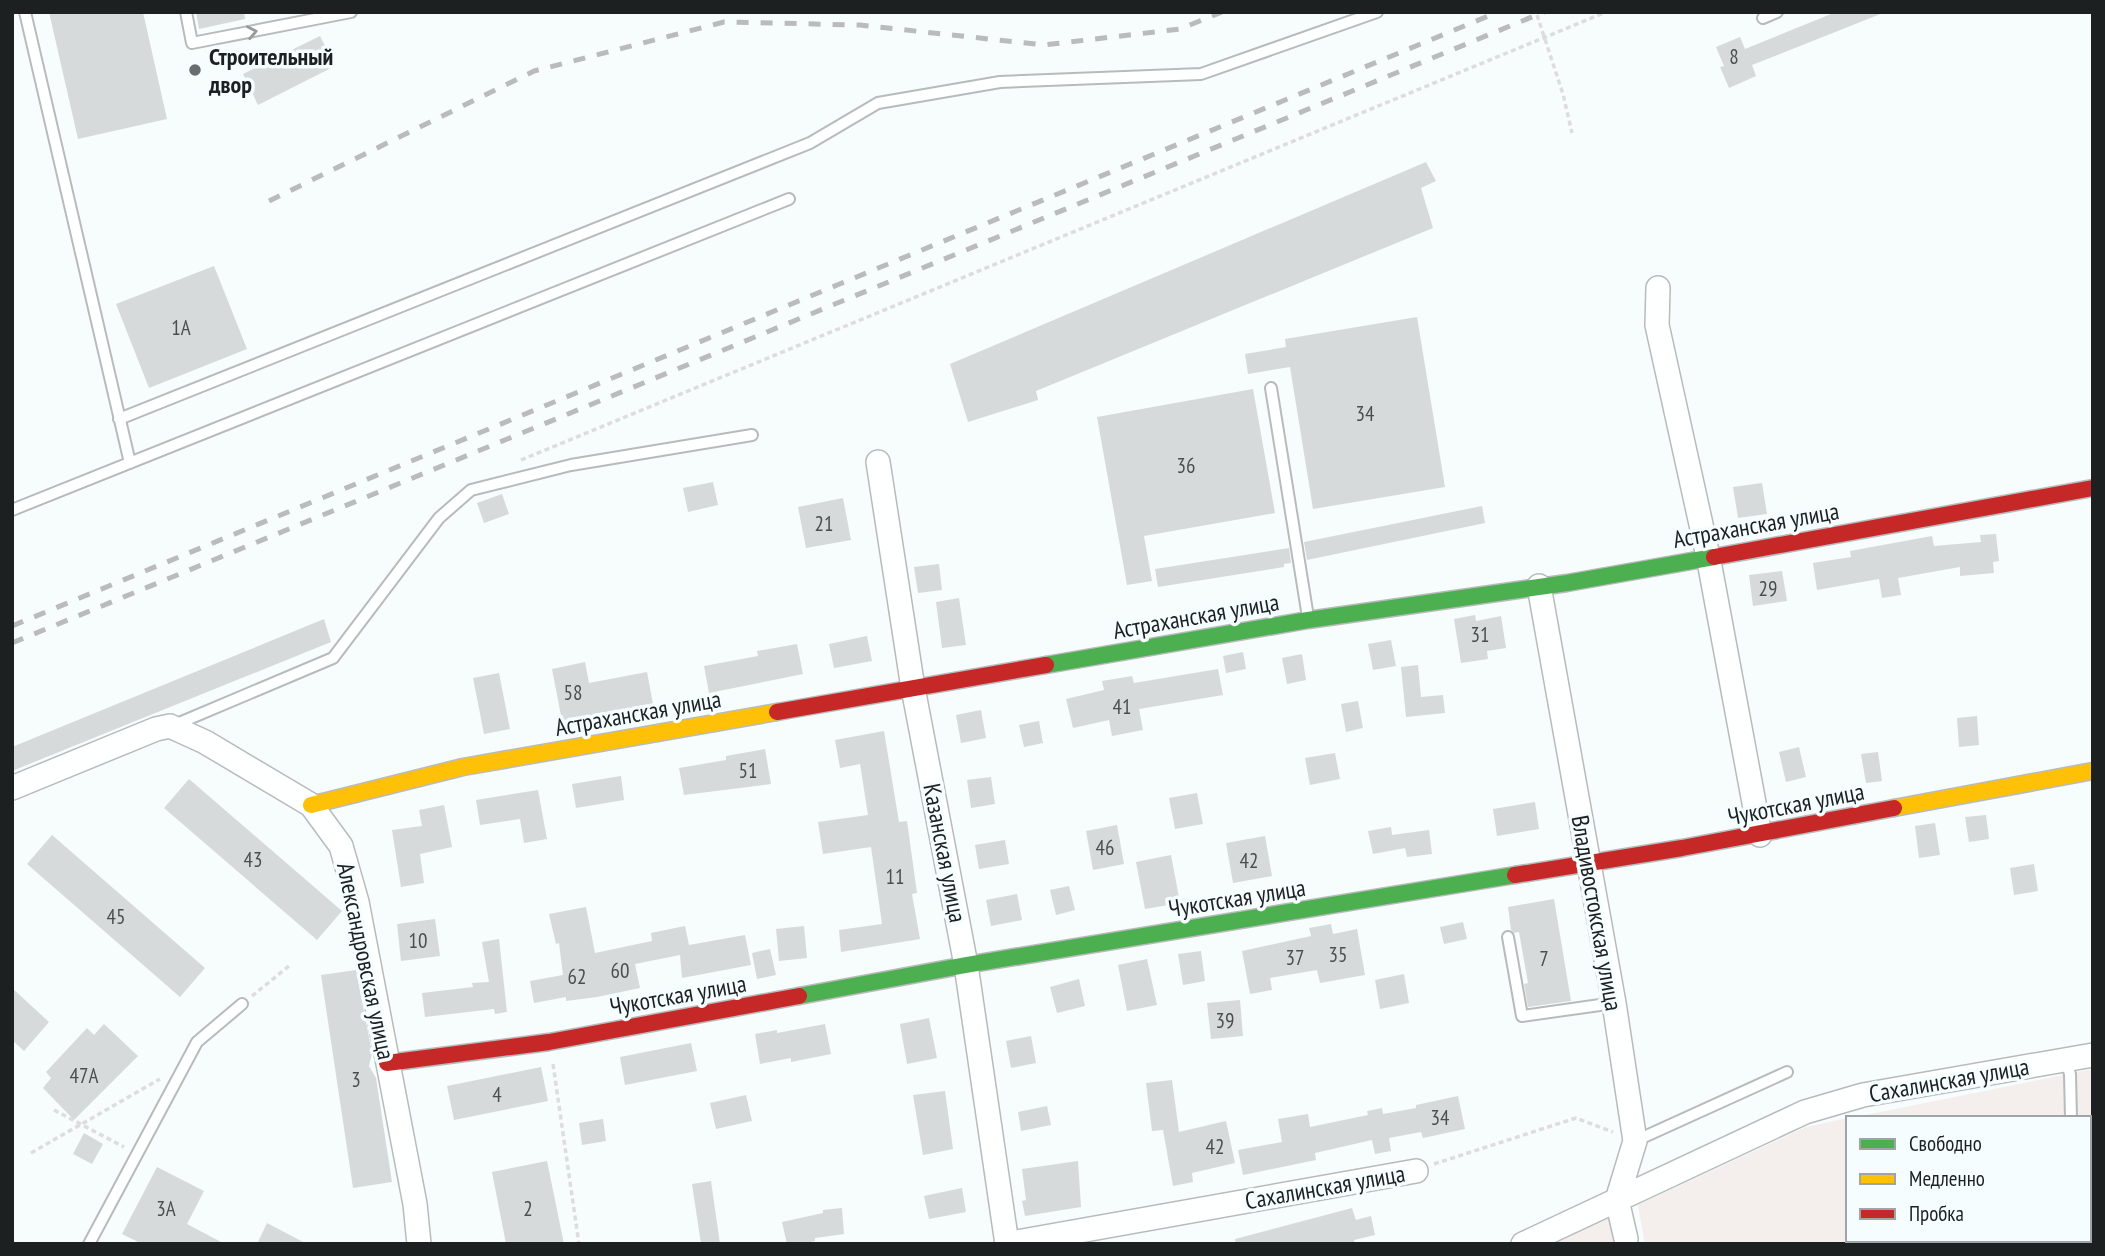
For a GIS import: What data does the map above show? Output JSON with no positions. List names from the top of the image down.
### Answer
{
  "streets": {
    "street": [
      "Астраханская улица",
      "Чукотская улица",
      "Казанская улица",
      "Владивостокская улица",
      "Александровская улица",
      "Сахалинская улица"
    ]
  },
  "crossings": [
    ["Астраханская улица", "Казанская улица"],
    ["Астраханская улица", "Владивостокская улица"],
    ["Астраханская улица", "Александровская улица"],
    ["Чукотская улица", "Казанская улица"],
    ["Чукотская улица", "Владивостокская улица"],
    ["Чукотская улица", "Александровская улица"],
    ["Казанская улица", "Сахалинская улица"],
    ["Владивостокская улица", "Сахалинская улица"]
  ],
  "places": ["Строительный двор"],
  "house_numbers": [
    "8",
    "1А",
    "34",
    "36",
    "21",
    "29",
    "31",
    "58",
    "41",
    "51",
    "46",
    "43",
    "42",
    "11",
    "45",
    "10",
    "35",
    "37",
    "7",
    "60",
    "62",
    "39",
    "47А",
    "3",
    "4",
    "34",
    "42",
    "3А",
    "2"
  ],
  "legend": ["Свободно", "Медленно", "Пробка"]
}
